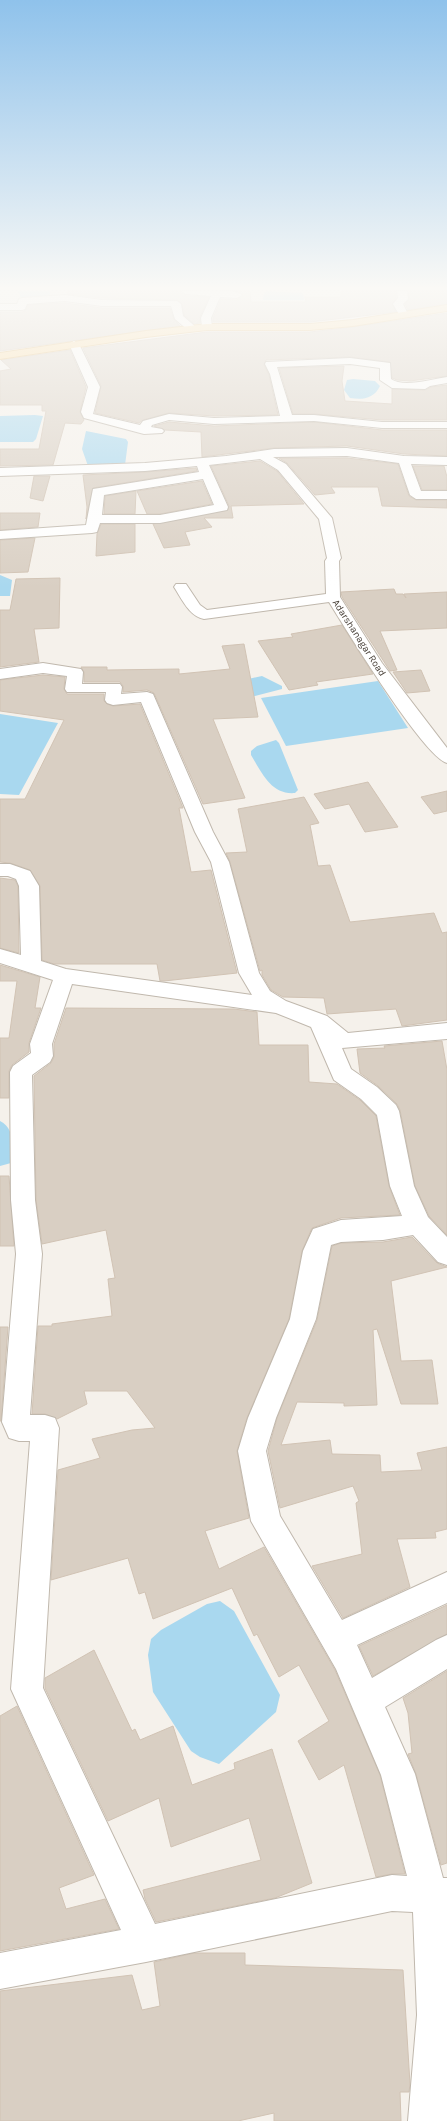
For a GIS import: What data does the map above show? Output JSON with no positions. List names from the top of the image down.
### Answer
{
  "streets": {
    "street": ["Adarshanagar Road"]
  }
}
